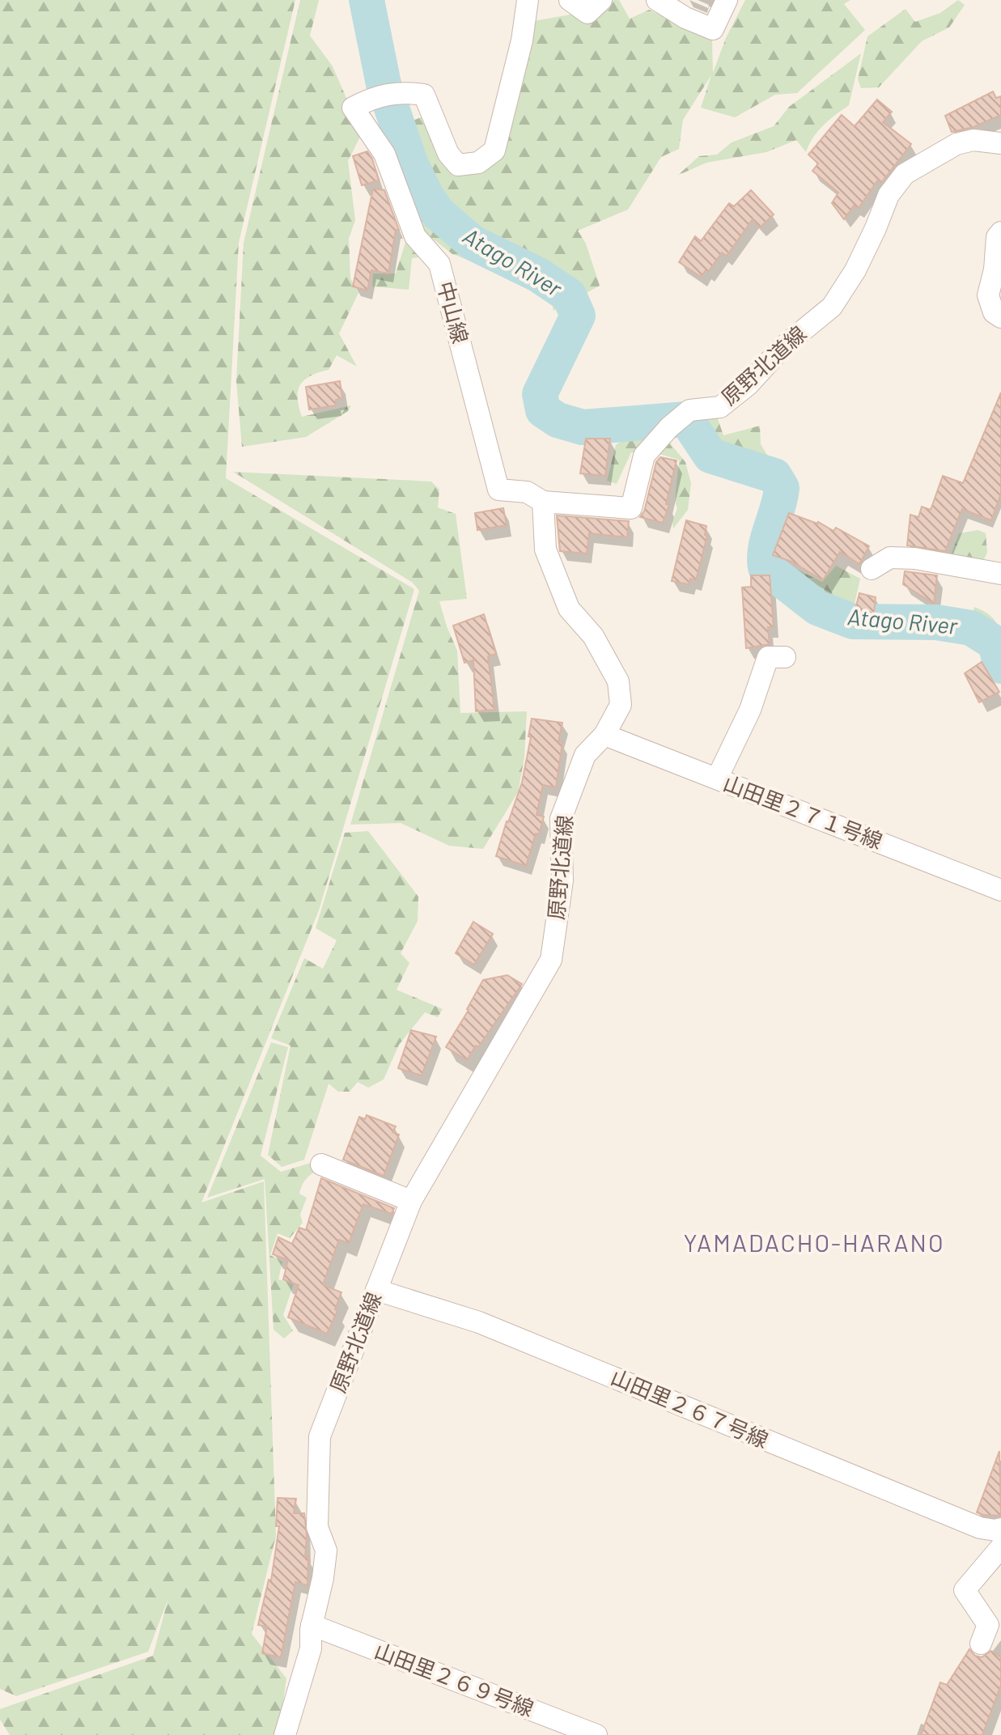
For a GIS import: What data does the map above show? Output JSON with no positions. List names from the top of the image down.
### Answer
{
  "streets": {
    "street": [
      "中山線",
      "原野北道線",
      "山田里２７１号線",
      "山田里２６７号線",
      "山田里２６９号線"
    ]
  },
  "crossings": [
    ["中山線", "原野北道線"],
    ["原野北道線", "山田里２７１号線"],
    ["原野北道線", "山田里２６７号線"],
    ["原野北道線", "山田里２６９号線"]
  ],
  "districts": ["YAMADACHO-HARANO"],
  "water": ["Atago River"]
}
